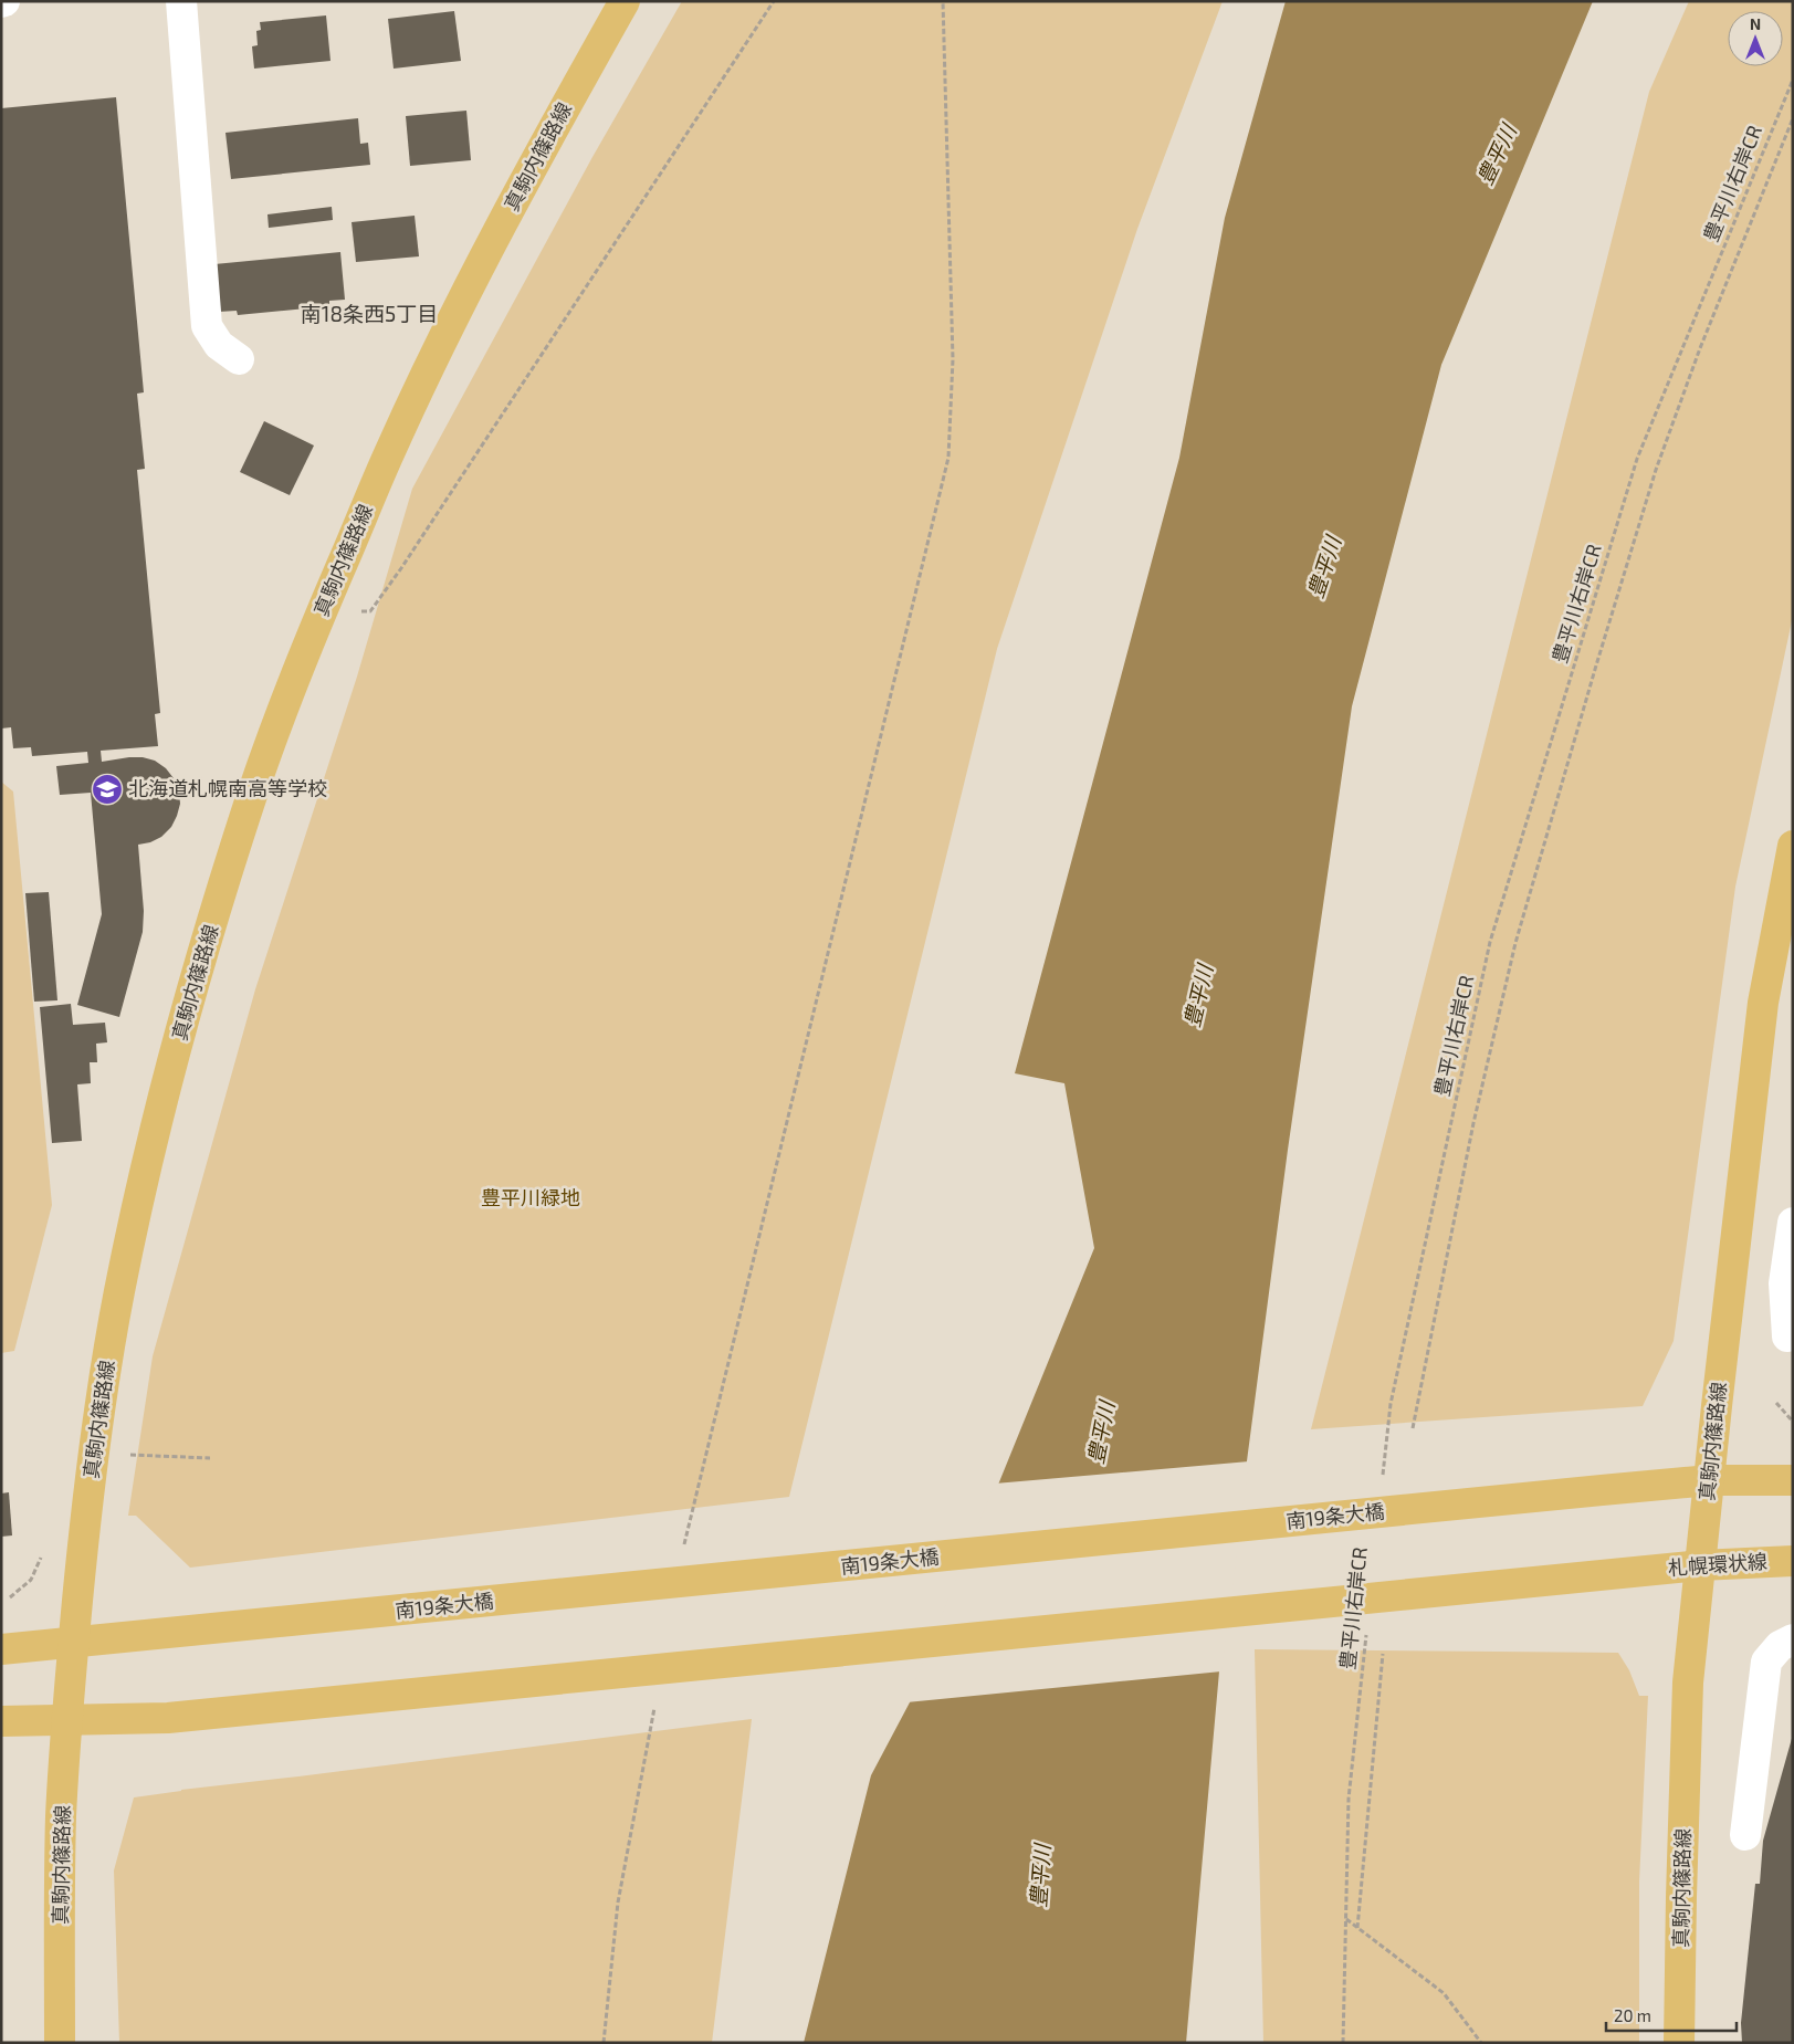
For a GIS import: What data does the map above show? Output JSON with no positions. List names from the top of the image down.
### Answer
{
  "streets": {
    "main road": ["真駒内篠路線", "南19条大橋", "札幌環状線"],
    "path": ["豊平川右岸CR"]
  },
  "crossings": [
    ["真駒内篠路線", "南19条大橋"],
    ["真駒内篠路線", "札幌環状線"]
  ],
  "districts": ["南18条西5丁目"],
  "water": ["豊平川"],
  "parks": ["豊平川緑地"],
  "places": {
    "school or university": ["北海道札幌南高等学校"]
  },
  "scale_bar": "20 m",
  "north": "top"
}
